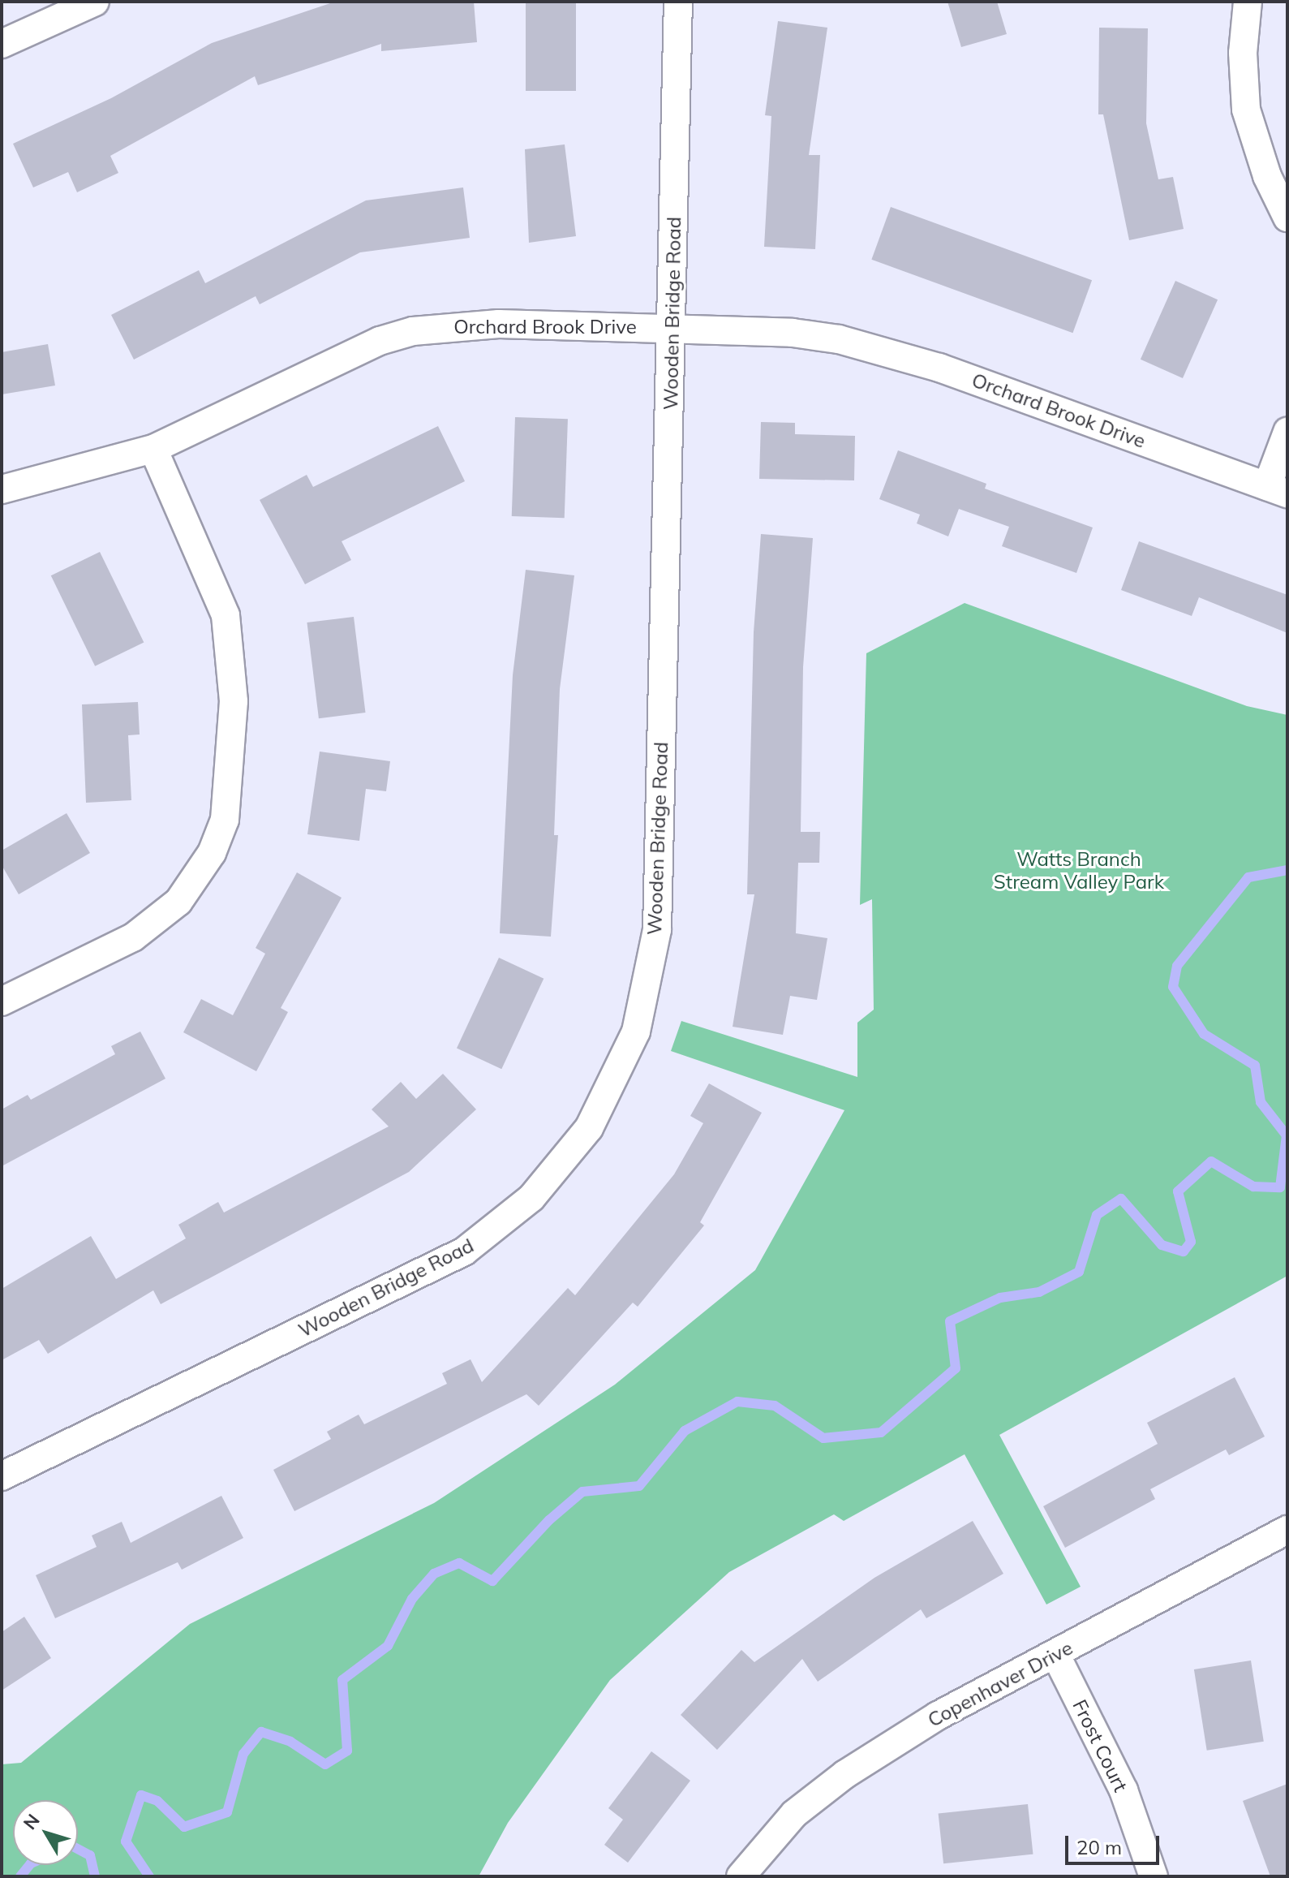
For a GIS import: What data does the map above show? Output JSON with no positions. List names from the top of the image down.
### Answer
{
  "streets": {
    "street": [
      "Wooden Bridge Road",
      "Orchard Brook Drive",
      "Copenhaver Drive",
      "Frost Court"
    ]
  },
  "crossings": [
    ["Wooden Bridge Road", "Orchard Brook Drive"],
    ["Copenhaver Drive", "Frost Court"]
  ],
  "parks": ["Watts Branch Stream Valley Park"],
  "scale_bar": "20 m",
  "north": "top left"
}
